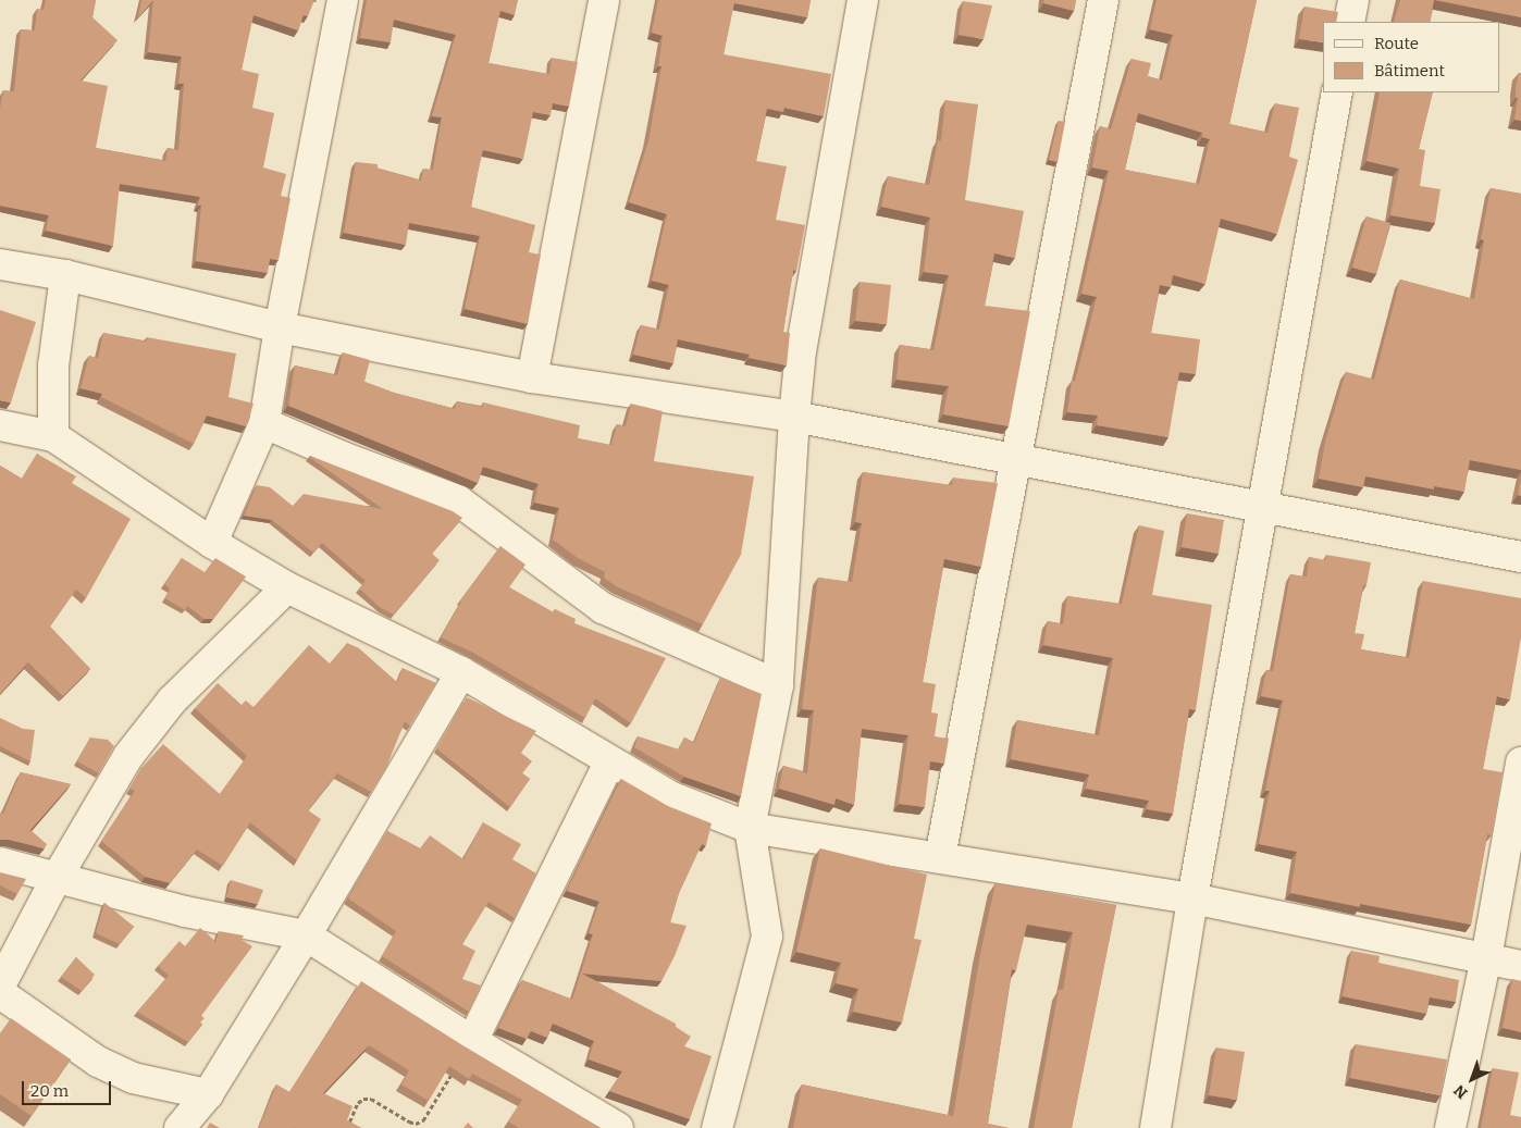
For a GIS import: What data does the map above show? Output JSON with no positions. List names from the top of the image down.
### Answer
{
  "legend": ["Route", "Bâtiment"],
  "scale_bar": "20 m",
  "north": "bottom left"
}
